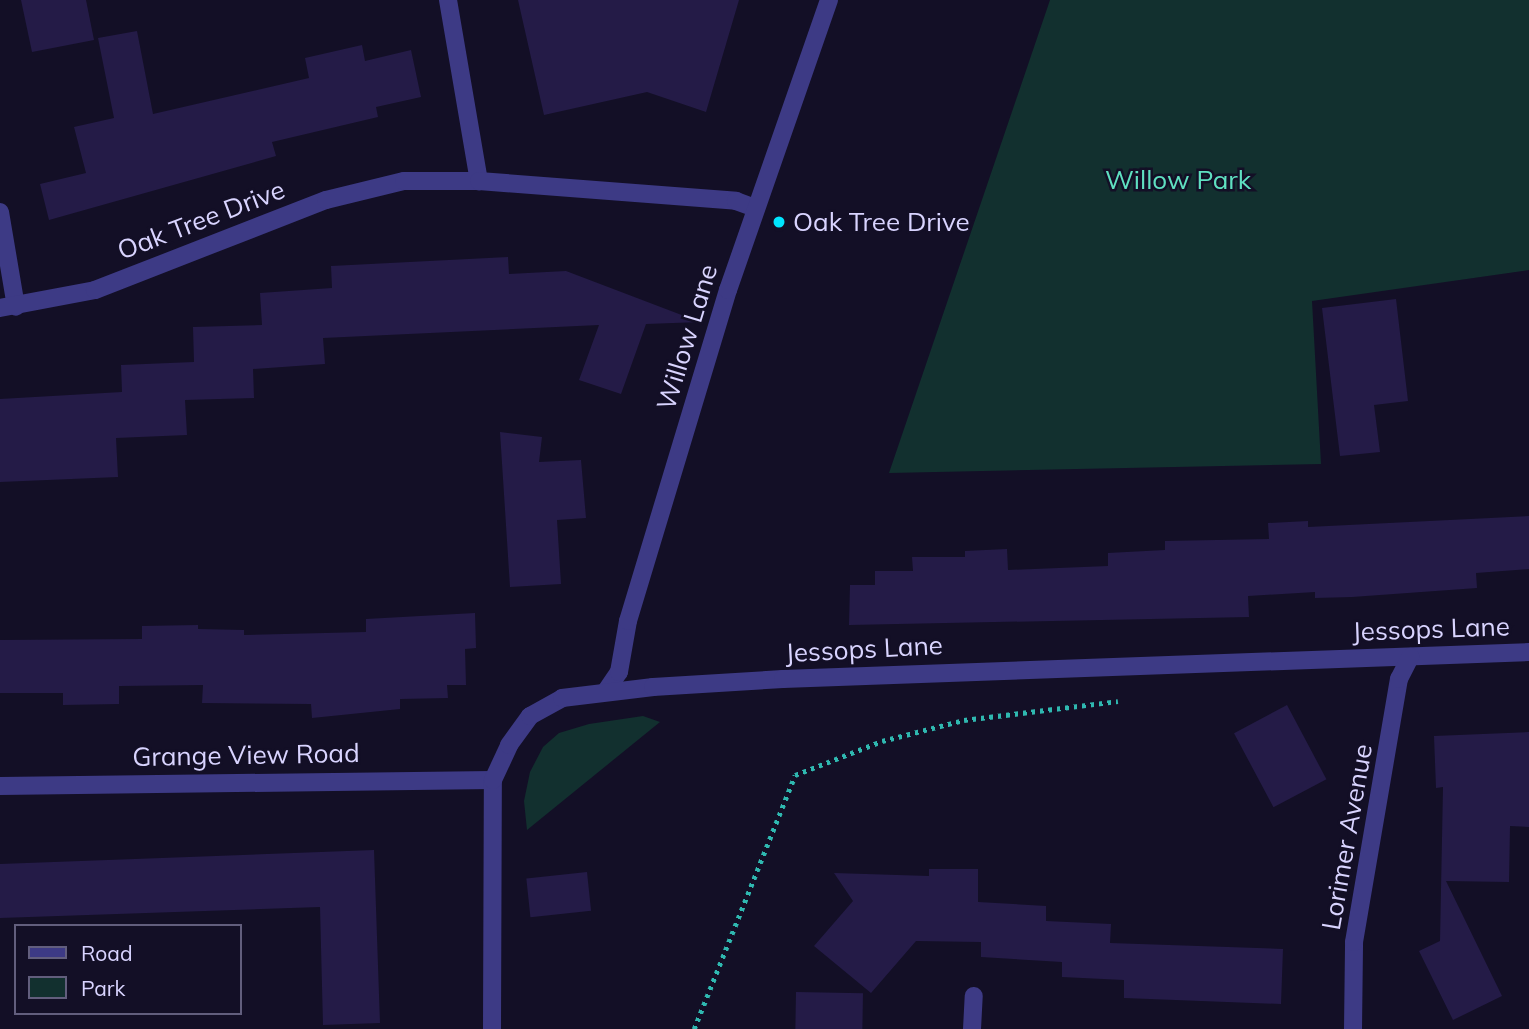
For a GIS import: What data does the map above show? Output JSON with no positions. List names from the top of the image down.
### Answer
{
  "streets": {
    "street": [
      "Oak Tree Drive",
      "Willow Lane",
      "Jessops Lane",
      "Grange View Road",
      "Lorimer Avenue"
    ]
  },
  "crossings": [
    ["Oak Tree Drive", "Willow Lane"],
    ["Willow Lane", "Jessops Lane"],
    ["Jessops Lane", "Grange View Road"],
    ["Jessops Lane", "Lorimer Avenue"]
  ],
  "parks": ["Willow Park"],
  "places": ["Oak Tree Drive"],
  "legend": ["Road", "Park"]
}
